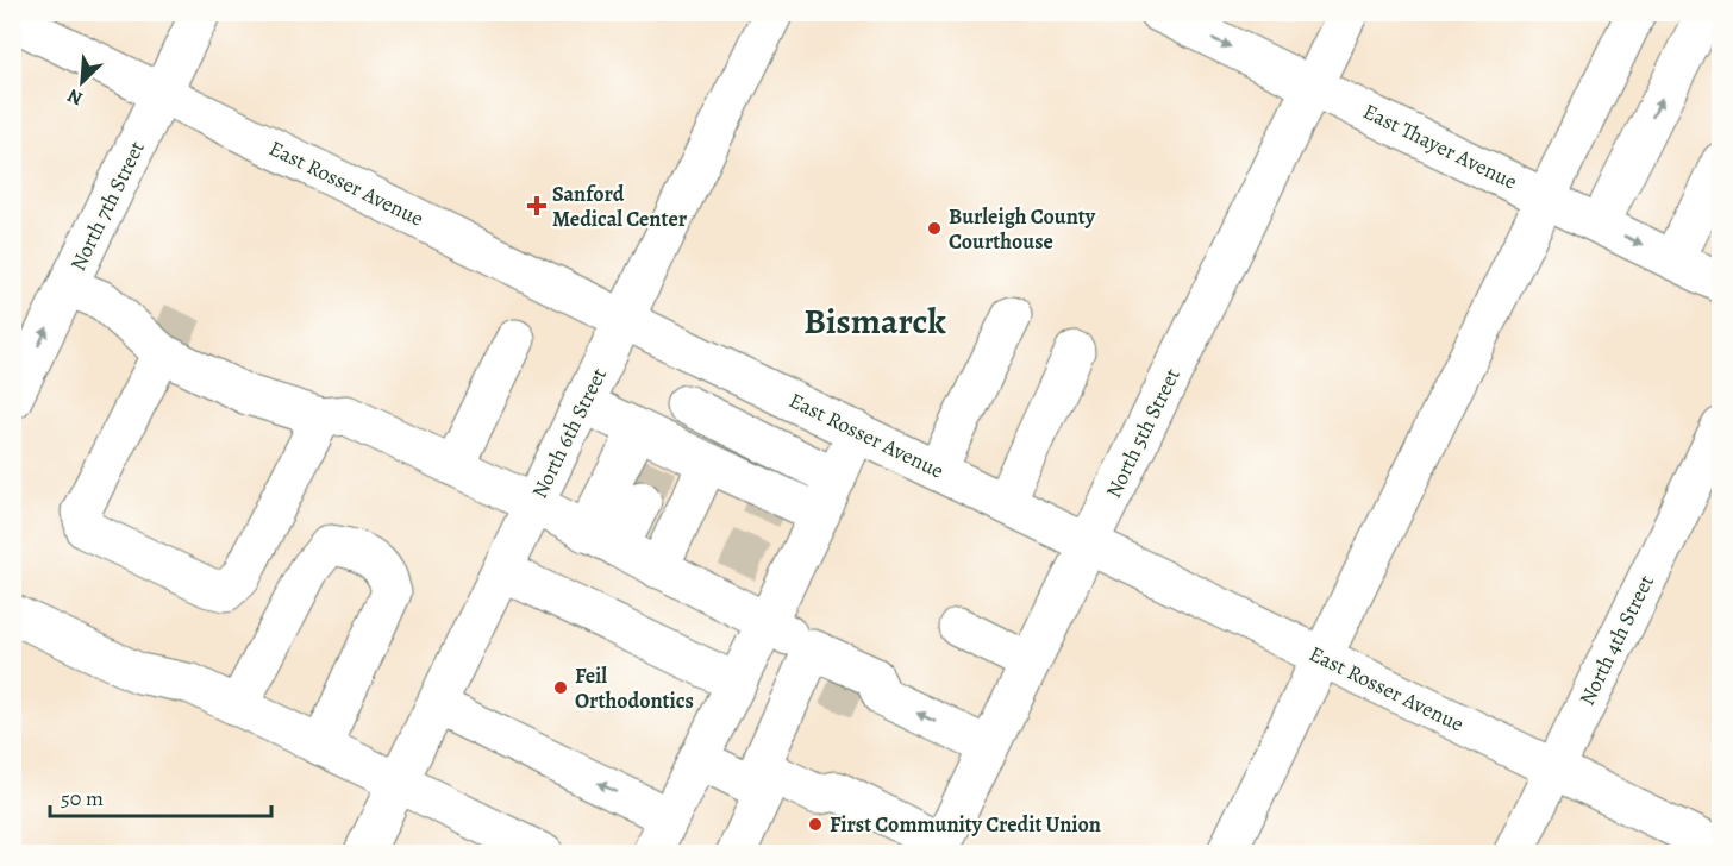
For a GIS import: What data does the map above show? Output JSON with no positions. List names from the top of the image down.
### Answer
{
  "streets": {
    "street": [
      "East Thayer Avenue",
      "East Rosser Avenue",
      "North 7th Street",
      "North 6th Street",
      "North 5th Street",
      "North 4th Street"
    ]
  },
  "crossings": [
    ["East Thayer Avenue", "North 5th Street"],
    ["East Rosser Avenue", "North 7th Street"],
    ["East Rosser Avenue", "North 6th Street"],
    ["East Rosser Avenue", "North 5th Street"],
    ["East Rosser Avenue", "North 4th Street"]
  ],
  "one_way": ["East Thayer Avenue"],
  "districts": ["Bismarck"],
  "places": {
    "health": ["Sanford Medical Center"],
    "other": ["Burleigh County Courthouse", "Feil Orthodontics", "First Community Credit Union"]
  },
  "scale_bar": "50 m",
  "north": "bottom left"
}
